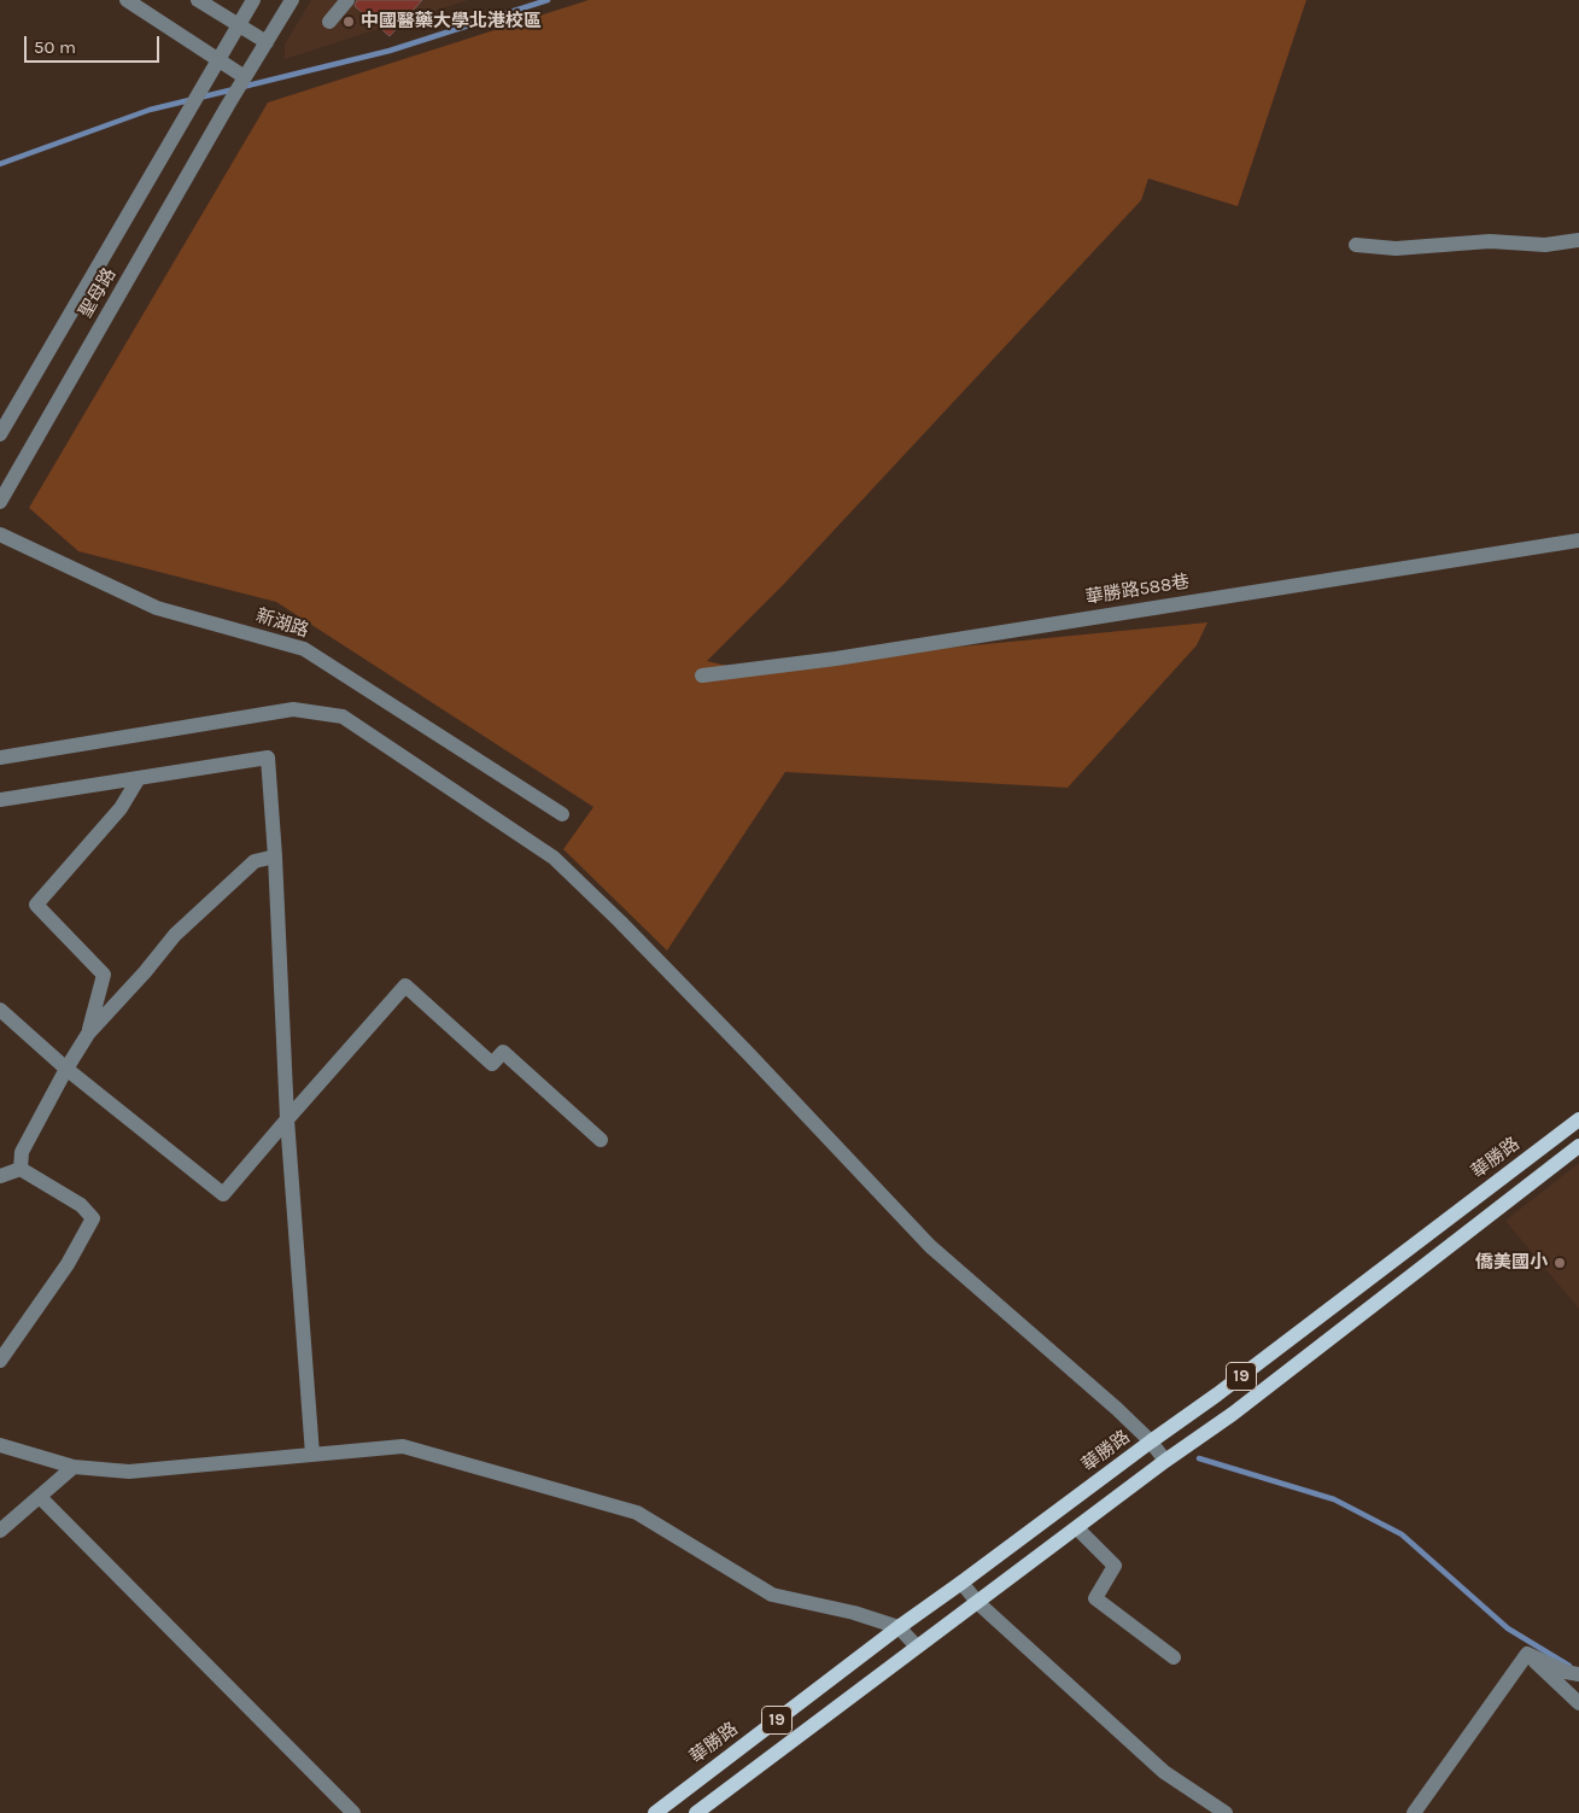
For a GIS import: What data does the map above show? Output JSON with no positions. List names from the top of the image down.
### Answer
{
  "streets": {
    "main road": ["華勝路", "19"],
    "street": ["聖母路", "華勝路588巷", "新湖路"]
  },
  "places": ["中國醫藥大學北港校區", "僑美國小"],
  "scale_bar": "50 m"
}
